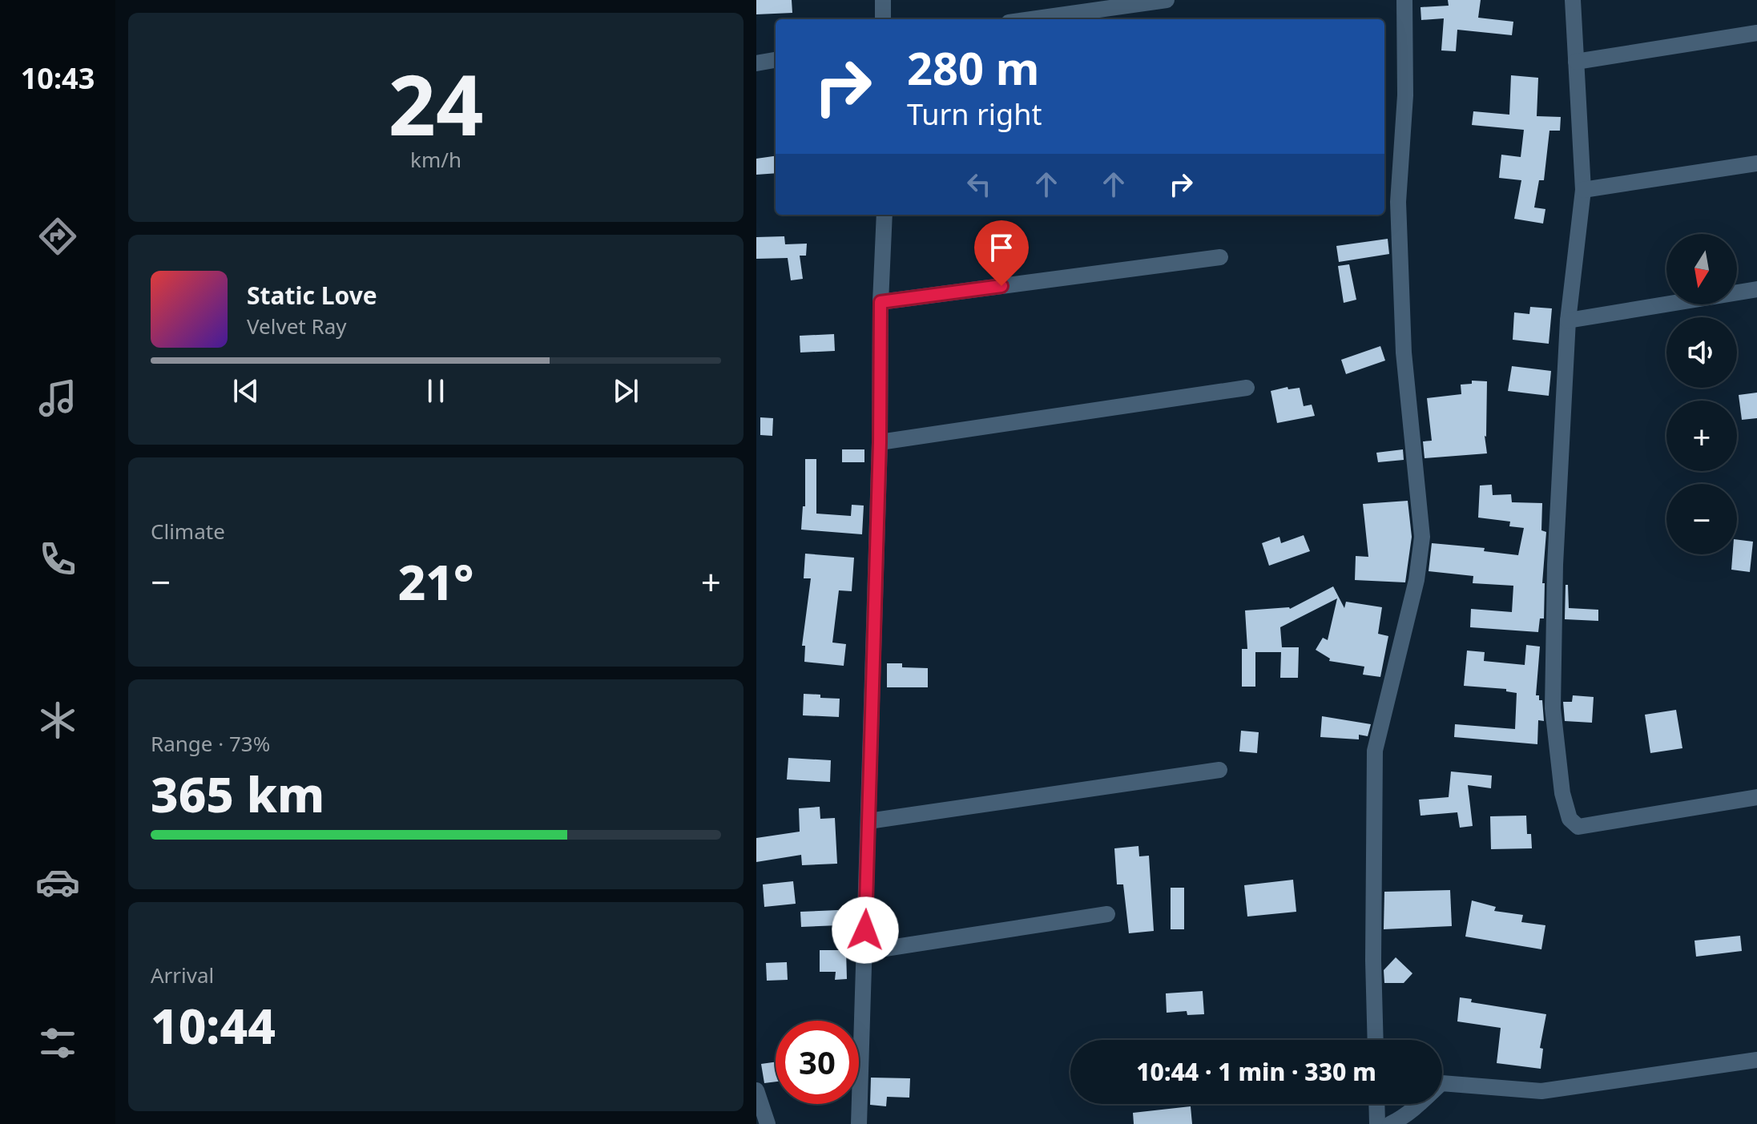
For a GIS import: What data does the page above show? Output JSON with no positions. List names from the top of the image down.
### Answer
{
  "north": "bottom",
  "page": {
    "tabs": "10:43",
    "tile": [
      ["24", "km/h"],
      "Climate",
      ["Range · 73%", "365 km"],
      ["Arrival", "10:44"]
    ],
    "turn": ["280 m", "Turn right"],
    "map_buttons": ["+", "−"],
    "song": ["Static Love", "Velvet Ray"],
    "heat": ["−", "21°", "+"],
    "limit": "30",
    "trip": "10:44 · 1 min · 330 m"
  }
}
